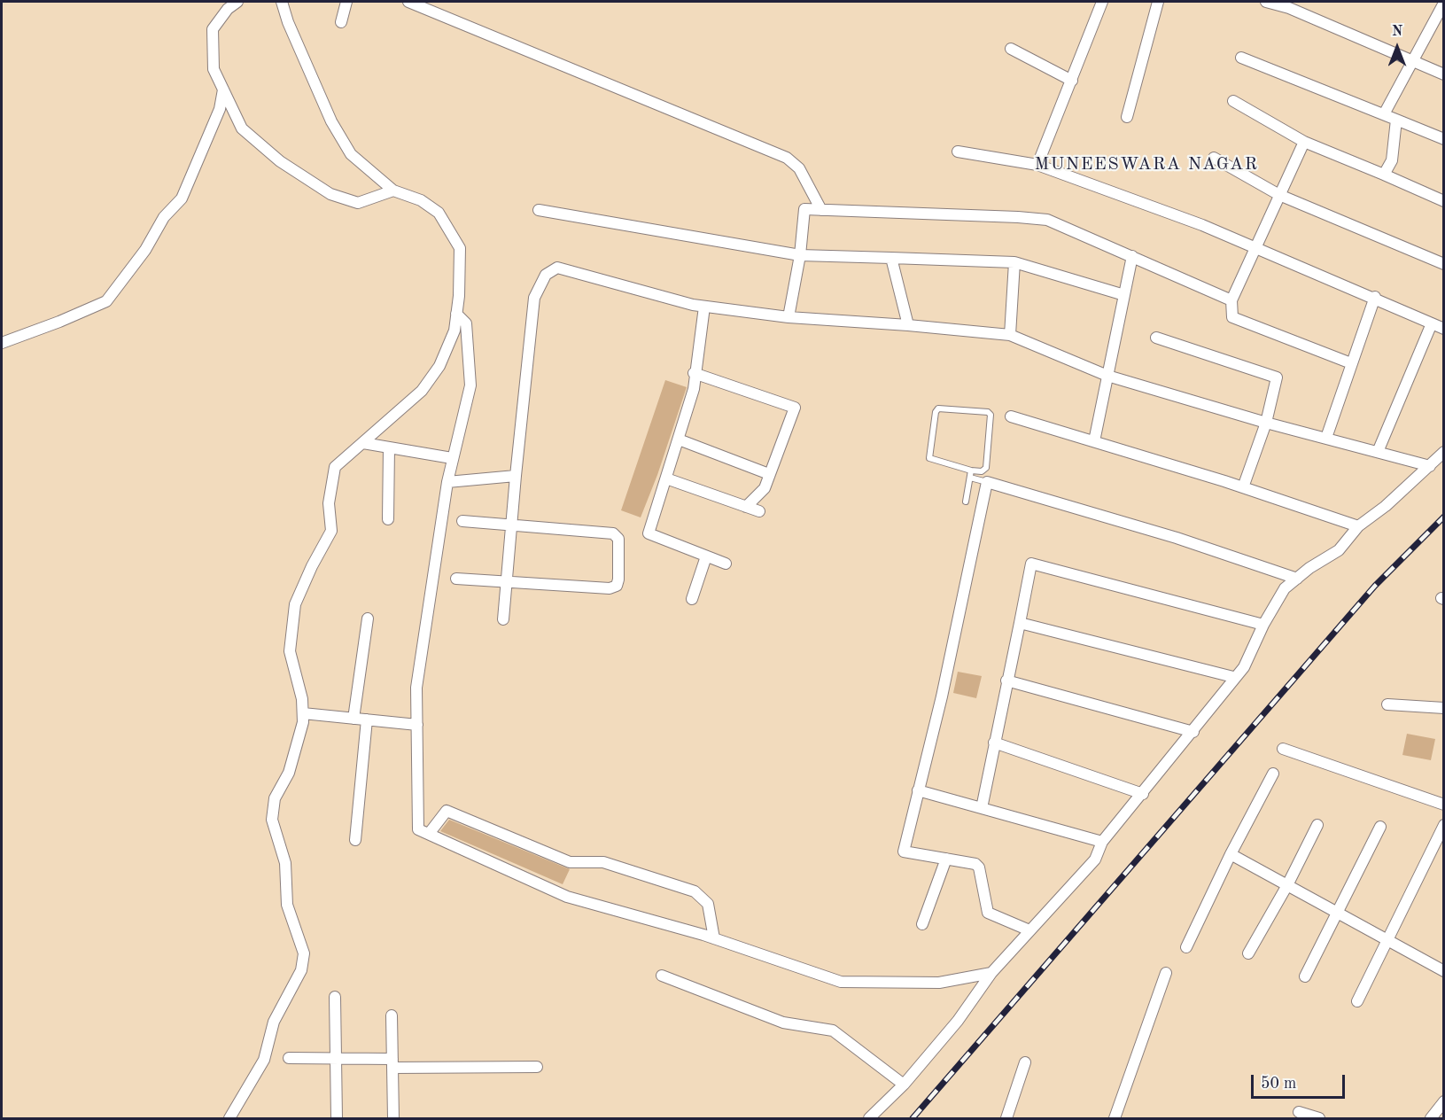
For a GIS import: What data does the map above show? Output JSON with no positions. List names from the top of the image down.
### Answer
{
  "districts": ["MUNEESWARA NAGAR"],
  "scale_bar": "50 m",
  "north": "top"
}
